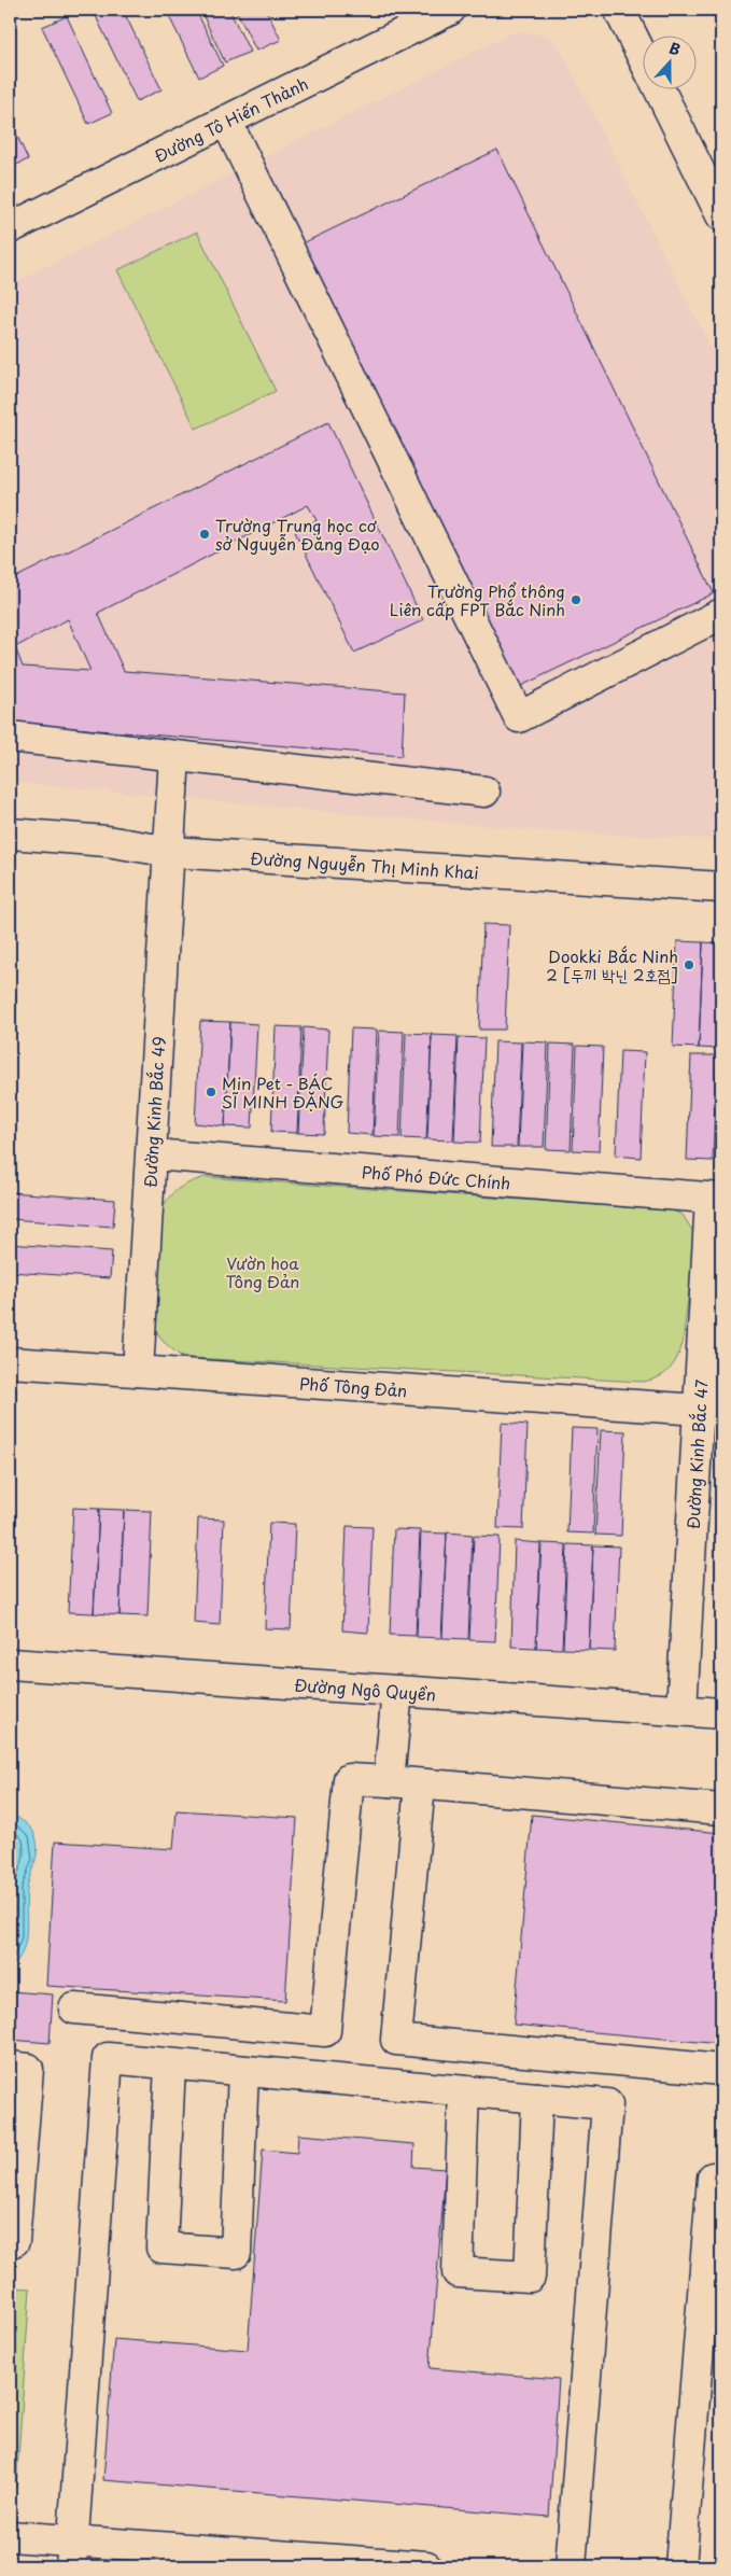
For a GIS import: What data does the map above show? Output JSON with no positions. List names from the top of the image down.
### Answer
{
  "streets": {
    "street": [
      "Đường Tô Hiến Thành",
      "Đường Nguyễn Thị Minh Khai",
      "Đường Kinh Bắc 49",
      "Phố Phó Đức Chính",
      "Phố Tông Đản",
      "Đường Kinh Bắc 47",
      "Đường Ngô Quyền"
    ]
  },
  "crossings": [
    ["Đường Nguyễn Thị Minh Khai", "Đường Kinh Bắc 49"],
    ["Đường Kinh Bắc 49", "Phố Phó Đức Chính"],
    ["Đường Kinh Bắc 49", "Phố Tông Đản"],
    ["Phố Phó Đức Chính", "Đường Kinh Bắc 47"],
    ["Phố Tông Đản", "Đường Kinh Bắc 47"],
    ["Đường Kinh Bắc 47", "Đường Ngô Quyền"]
  ],
  "parks": ["Vườn hoa Tông Đản"],
  "places": [
    "Trường Trung học cơ sở Nguyễn Đăng Đạo",
    "Trường Phổ thông Liên cấp FPT Bắc Ninh",
    "Dookki Bắc Ninh 2 [두끼 박닌 2호점]",
    "Min Pet - BÁC SĨ MINH ĐẶNG"
  ],
  "north": "top"
}
